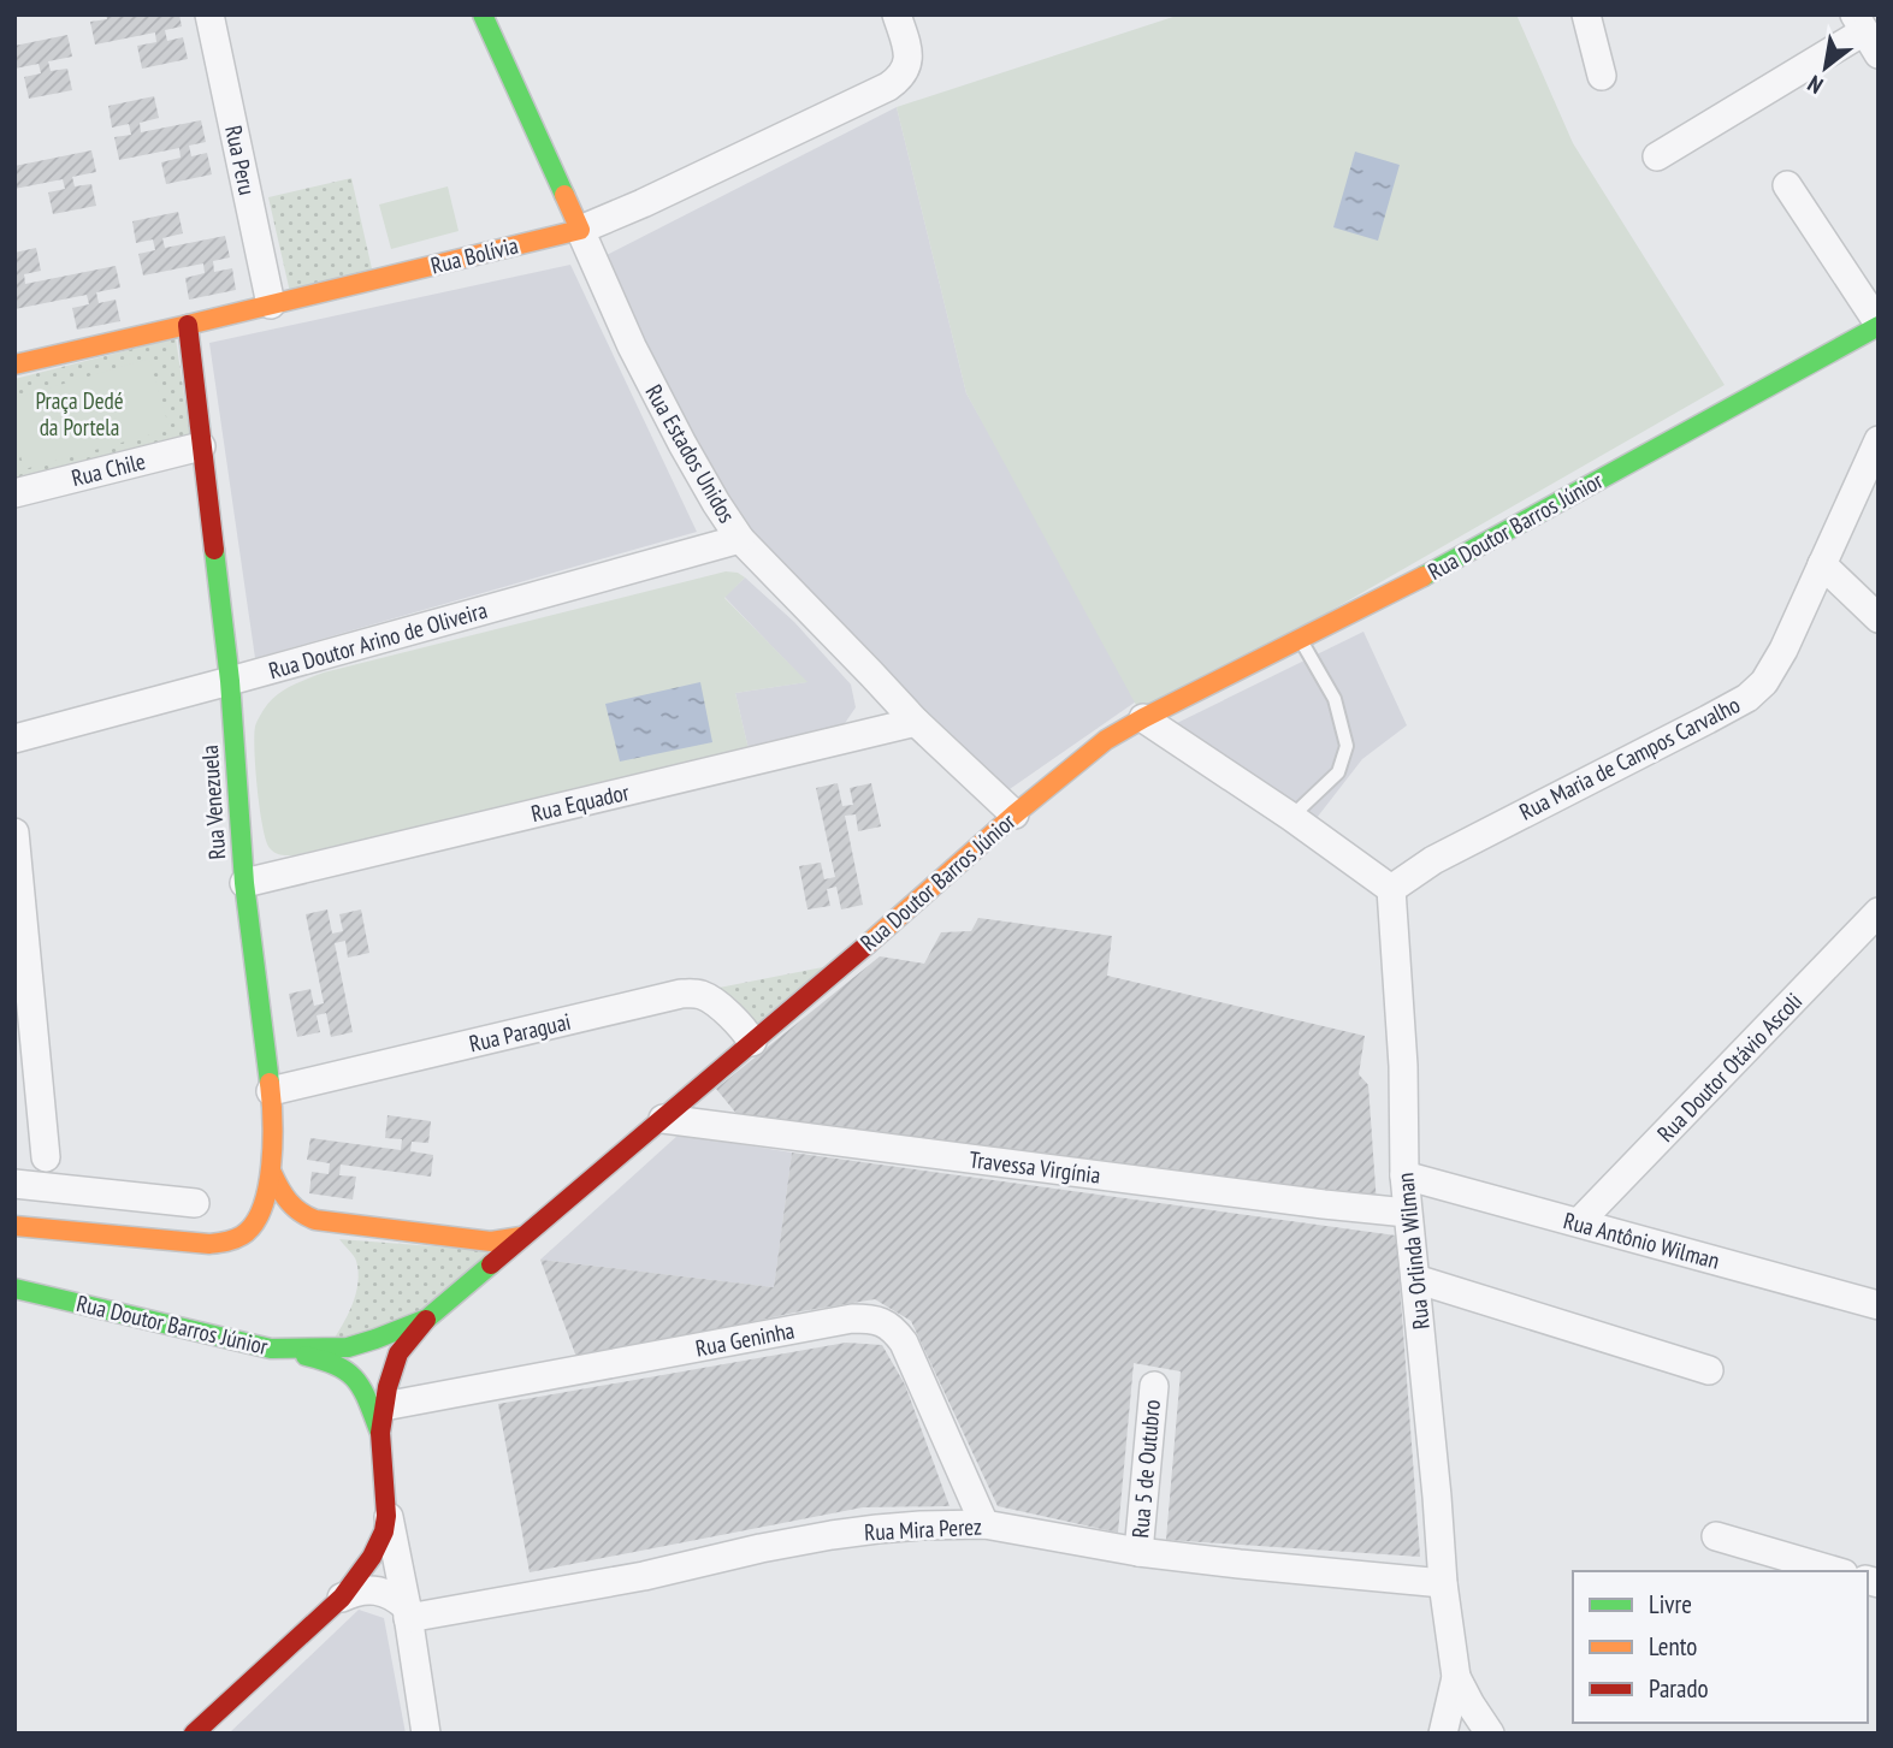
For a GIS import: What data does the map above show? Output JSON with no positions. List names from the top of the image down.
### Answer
{
  "streets": {
    "main road": [
      "Rua Bolívia",
      "Rua Estados Unidos",
      "Rua Doutor Barros Júnior",
      "Rua Venezuela"
    ],
    "street": [
      "Rua Peru",
      "Rua Chile",
      "Rua Doutor Arino de Oliveira",
      "Rua Maria de Campos Carvalho",
      "Rua Equador",
      "Rua Paraguai",
      "Rua Doutor Otávio Ascoli",
      "Travessa Virgínia",
      "Rua Antônio Wilman",
      "Rua Orlinda Wilman",
      "Rua Geninha",
      "Rua 5 de Outubro",
      "Rua Mira Perez"
    ]
  },
  "crossings": [
    ["Rua Peru", "Rua Bolívia"],
    ["Rua Bolívia", "Rua Estados Unidos"],
    ["Rua Bolívia", "Rua Venezuela"],
    ["Rua Estados Unidos", "Rua Doutor Barros Júnior"],
    ["Rua Estados Unidos", "Rua Doutor Arino de Oliveira"],
    ["Rua Estados Unidos", "Rua Equador"],
    ["Rua Chile", "Rua Venezuela"],
    ["Rua Doutor Barros Júnior", "Rua Paraguai"],
    ["Rua Doutor Barros Júnior", "Travessa Virgínia"],
    ["Rua Doutor Arino de Oliveira", "Rua Venezuela"],
    ["Rua Maria de Campos Carvalho", "Rua Orlinda Wilman"],
    ["Rua Venezuela", "Rua Equador"],
    ["Rua Venezuela", "Rua Paraguai"],
    ["Rua Doutor Otávio Ascoli", "Rua Antônio Wilman"],
    ["Travessa Virgínia", "Rua Orlinda Wilman"],
    ["Rua Antônio Wilman", "Rua Orlinda Wilman"],
    ["Rua Orlinda Wilman", "Rua Mira Perez"],
    ["Rua Geninha", "Rua Mira Perez"],
    ["Rua 5 de Outubro", "Rua Mira Perez"]
  ],
  "parks": ["Praça Dedé da Portela"],
  "legend": ["Livre", "Lento", "Parado"],
  "north": "bottom left"
}
